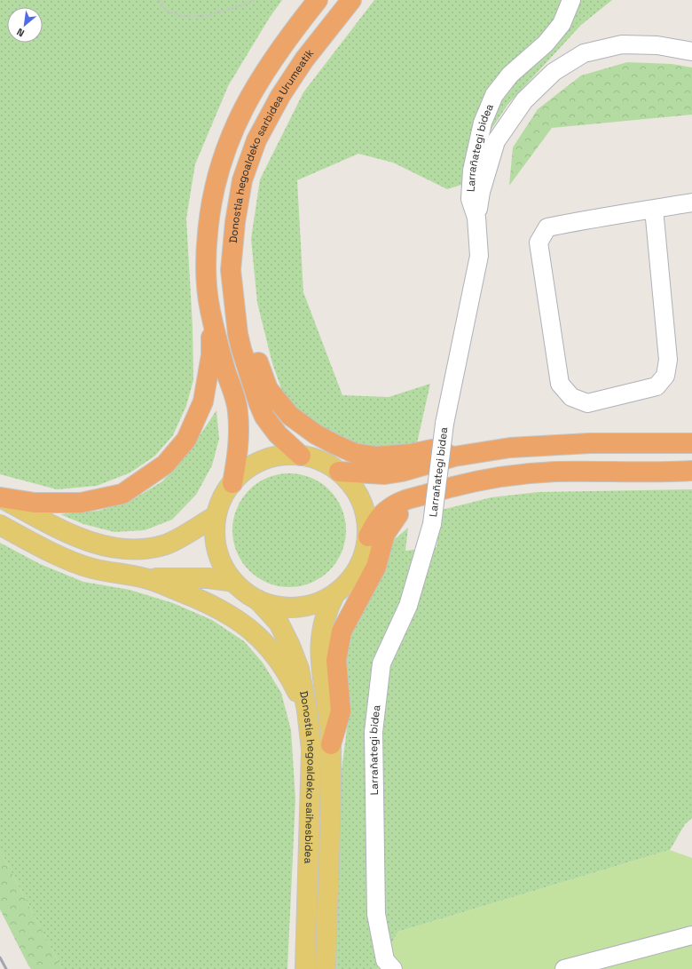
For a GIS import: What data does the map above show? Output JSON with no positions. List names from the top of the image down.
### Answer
{
  "streets": {
    "highway": ["Donostia hegoaldeko sarbidea Urumeatik"],
    "main road": ["Donostia hegoaldeko saihesbidea"],
    "street": ["Larrañategi bidea"]
  },
  "north": "bottom left"
}
